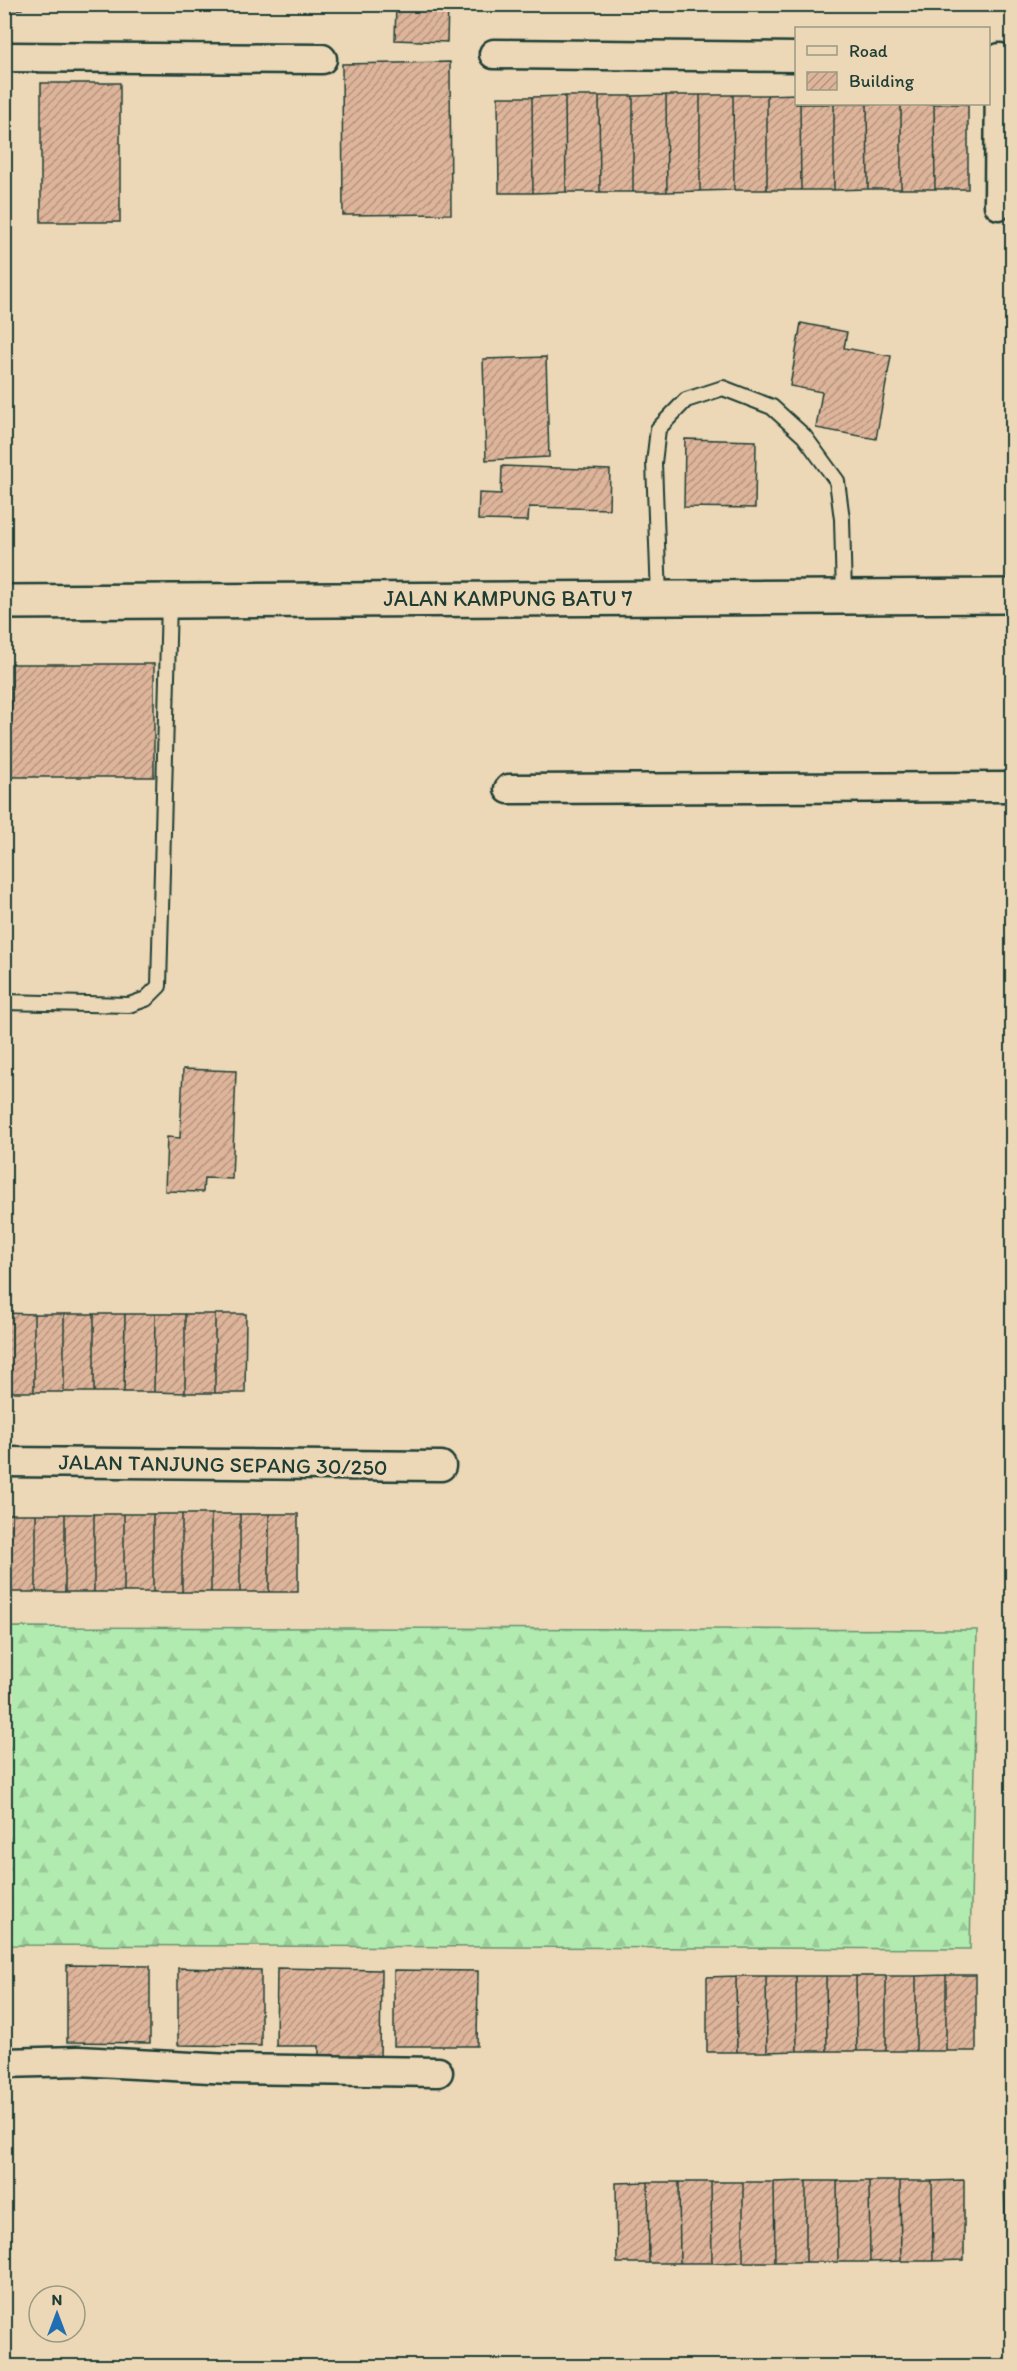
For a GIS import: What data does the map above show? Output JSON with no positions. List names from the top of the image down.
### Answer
{
  "streets": {
    "street": ["JALAN KAMPUNG BATU 7", "JALAN TANJUNG SEPANG 30/250"]
  },
  "legend": ["Road", "Building"],
  "north": "top"
}
